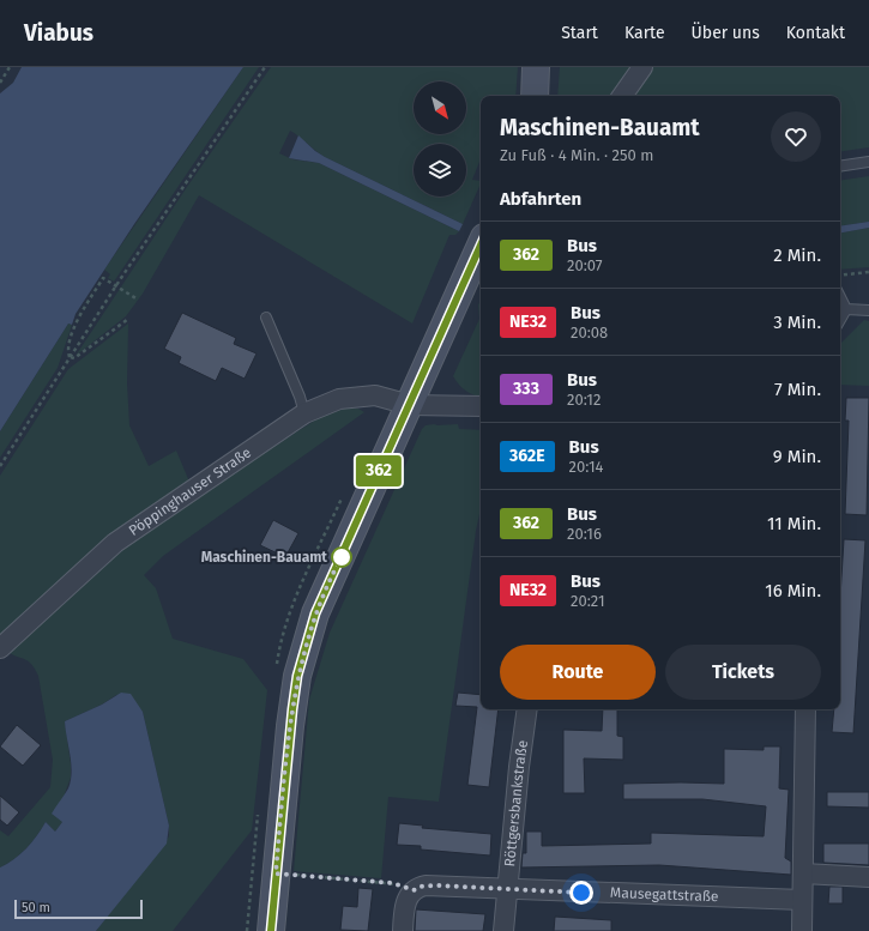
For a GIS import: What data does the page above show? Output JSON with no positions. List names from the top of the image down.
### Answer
{
  "streets": {
    "street": ["Pöppinghauser Straße", "Röttgersbankstraße", "Mausegattstraße"]
  },
  "crossings": [
    ["Röttgersbankstraße", "Mausegattstraße"]
  ],
  "places": ["Maschinen-Bauamt"],
  "lines": ["bus line 362"],
  "scale_bar": "50 m",
  "north": "bottom right",
  "page": {
    "header": "Viabus",
    "nav": [
      "Start",
      "Karte",
      "Über uns",
      "Kontakt"
    ],
    "on_map": "362",
    "heading": [
      ["Maschinen-Bauamt", "Zu Fuß · 4 Min. · 250 m"],
      "Abfahrten"
    ],
    "list": [
      {
        "mark": "362",
        "name": "Bus",
        "note": "20:07",
        "value": "2 Min."
      },
      {
        "mark": "NE32",
        "name": "Bus",
        "note": "20:08",
        "value": "3 Min."
      },
      {
        "mark": "333",
        "name": "Bus",
        "note": "20:12",
        "value": "7 Min."
      },
      {
        "mark": "362E",
        "name": "Bus",
        "note": "20:14",
        "value": "9 Min."
      },
      {
        "mark": "362",
        "name": "Bus",
        "note": "20:16",
        "value": "11 Min."
      },
      {
        "mark": "NE32",
        "name": "Bus",
        "note": "20:21",
        "value": "16 Min."
      }
    ],
    "buttons": ["Route", "Tickets"],
    "scale": "50 m"
  }
}
